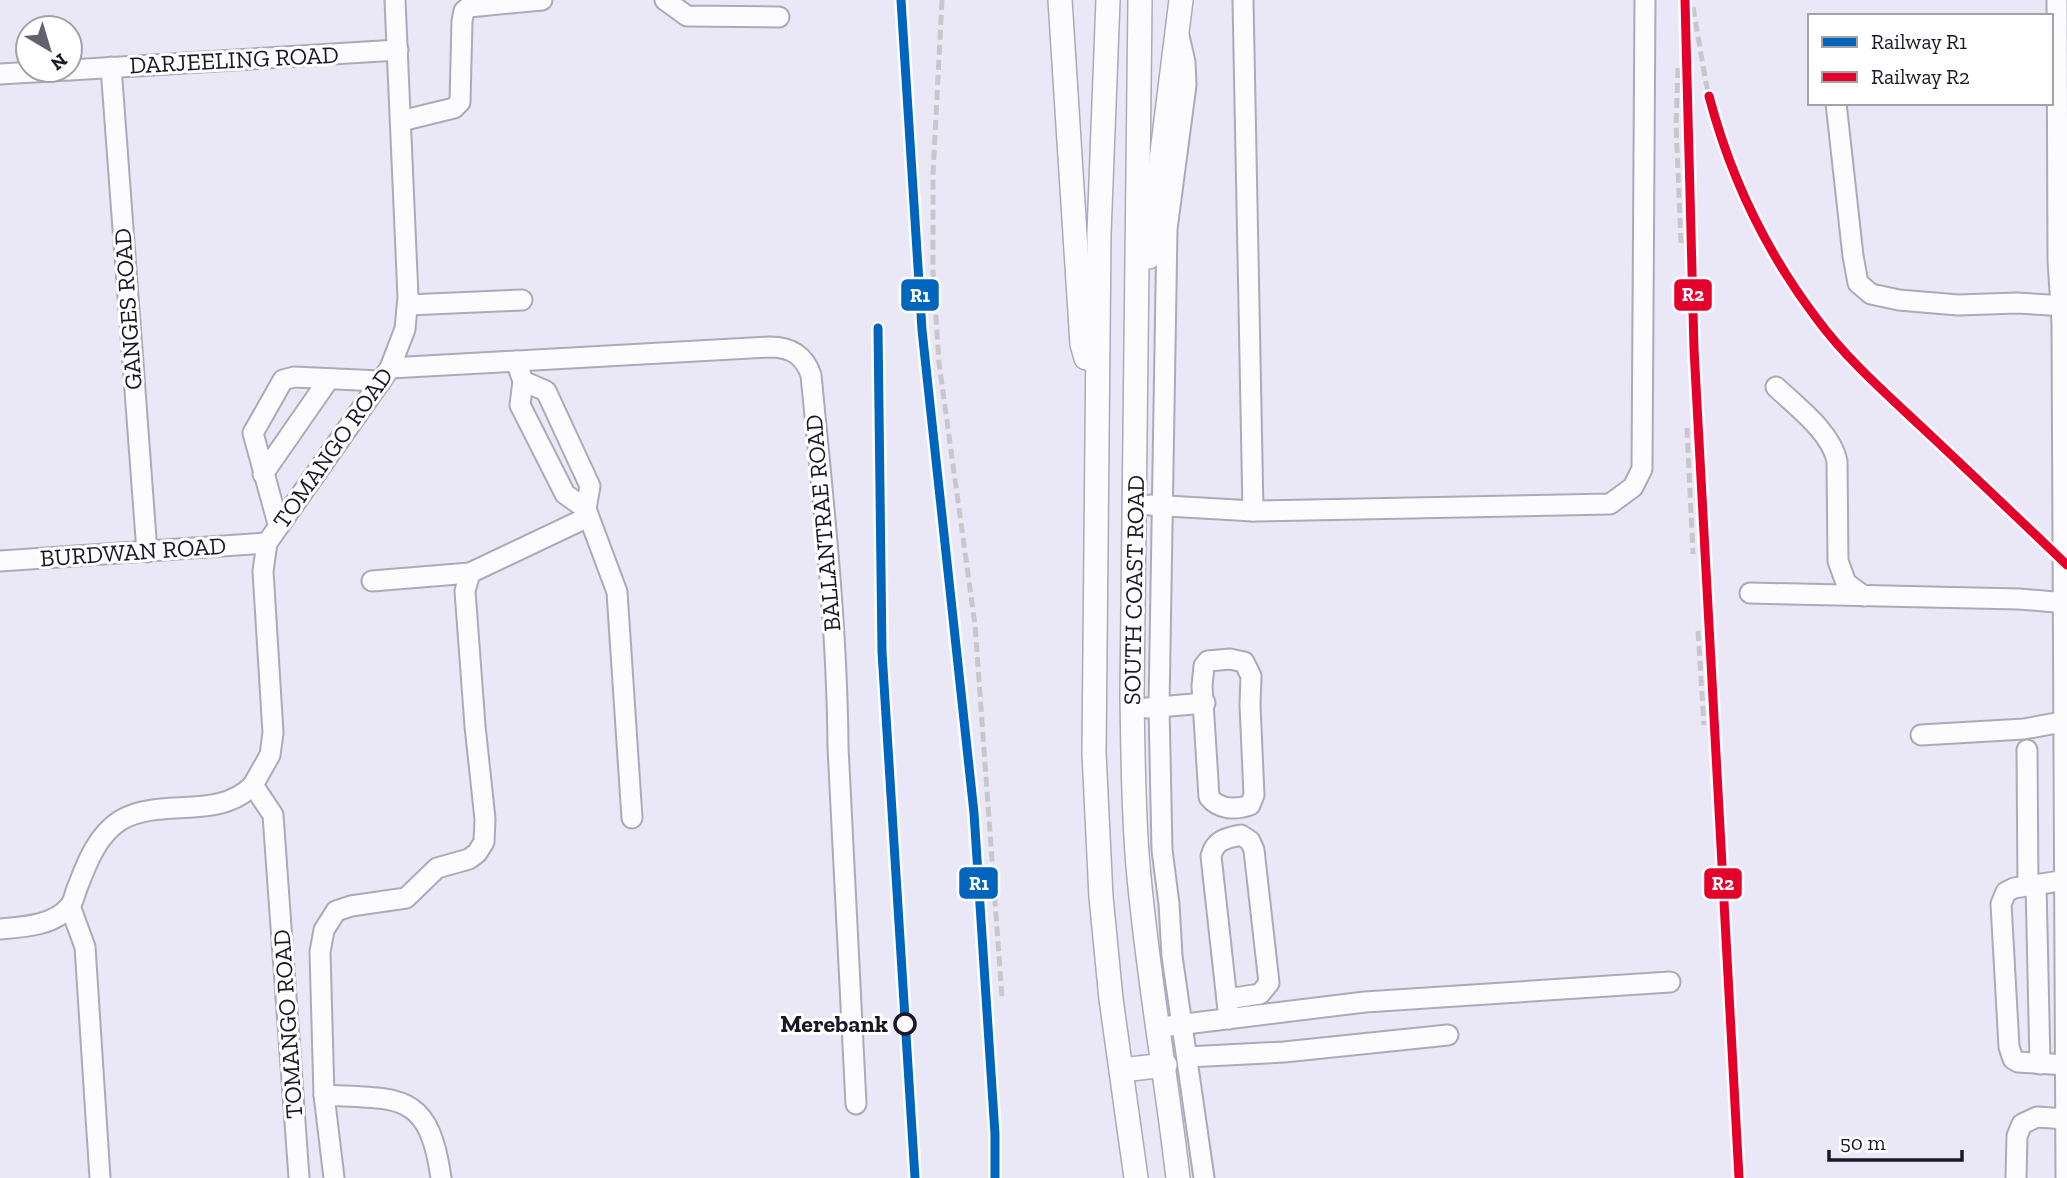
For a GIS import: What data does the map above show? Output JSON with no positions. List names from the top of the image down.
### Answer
{
  "streets": {
    "main road": ["SOUTH COAST ROAD"],
    "street": [
      "DARJEELING ROAD",
      "GANGES ROAD",
      "TOMANGO ROAD",
      "BALLANTRAE ROAD",
      "BURDWAN ROAD"
    ]
  },
  "crossings": [
    ["DARJEELING ROAD", "GANGES ROAD"],
    ["DARJEELING ROAD", "TOMANGO ROAD"],
    ["GANGES ROAD", "BURDWAN ROAD"],
    ["TOMANGO ROAD", "BALLANTRAE ROAD"],
    ["TOMANGO ROAD", "BURDWAN ROAD"]
  ],
  "places": ["Merebank"],
  "lines": ["rail line R1", "rail line R2"],
  "legend": ["Railway R1", "Railway R2"],
  "scale_bar": "50 m",
  "north": "bottom right"
}
